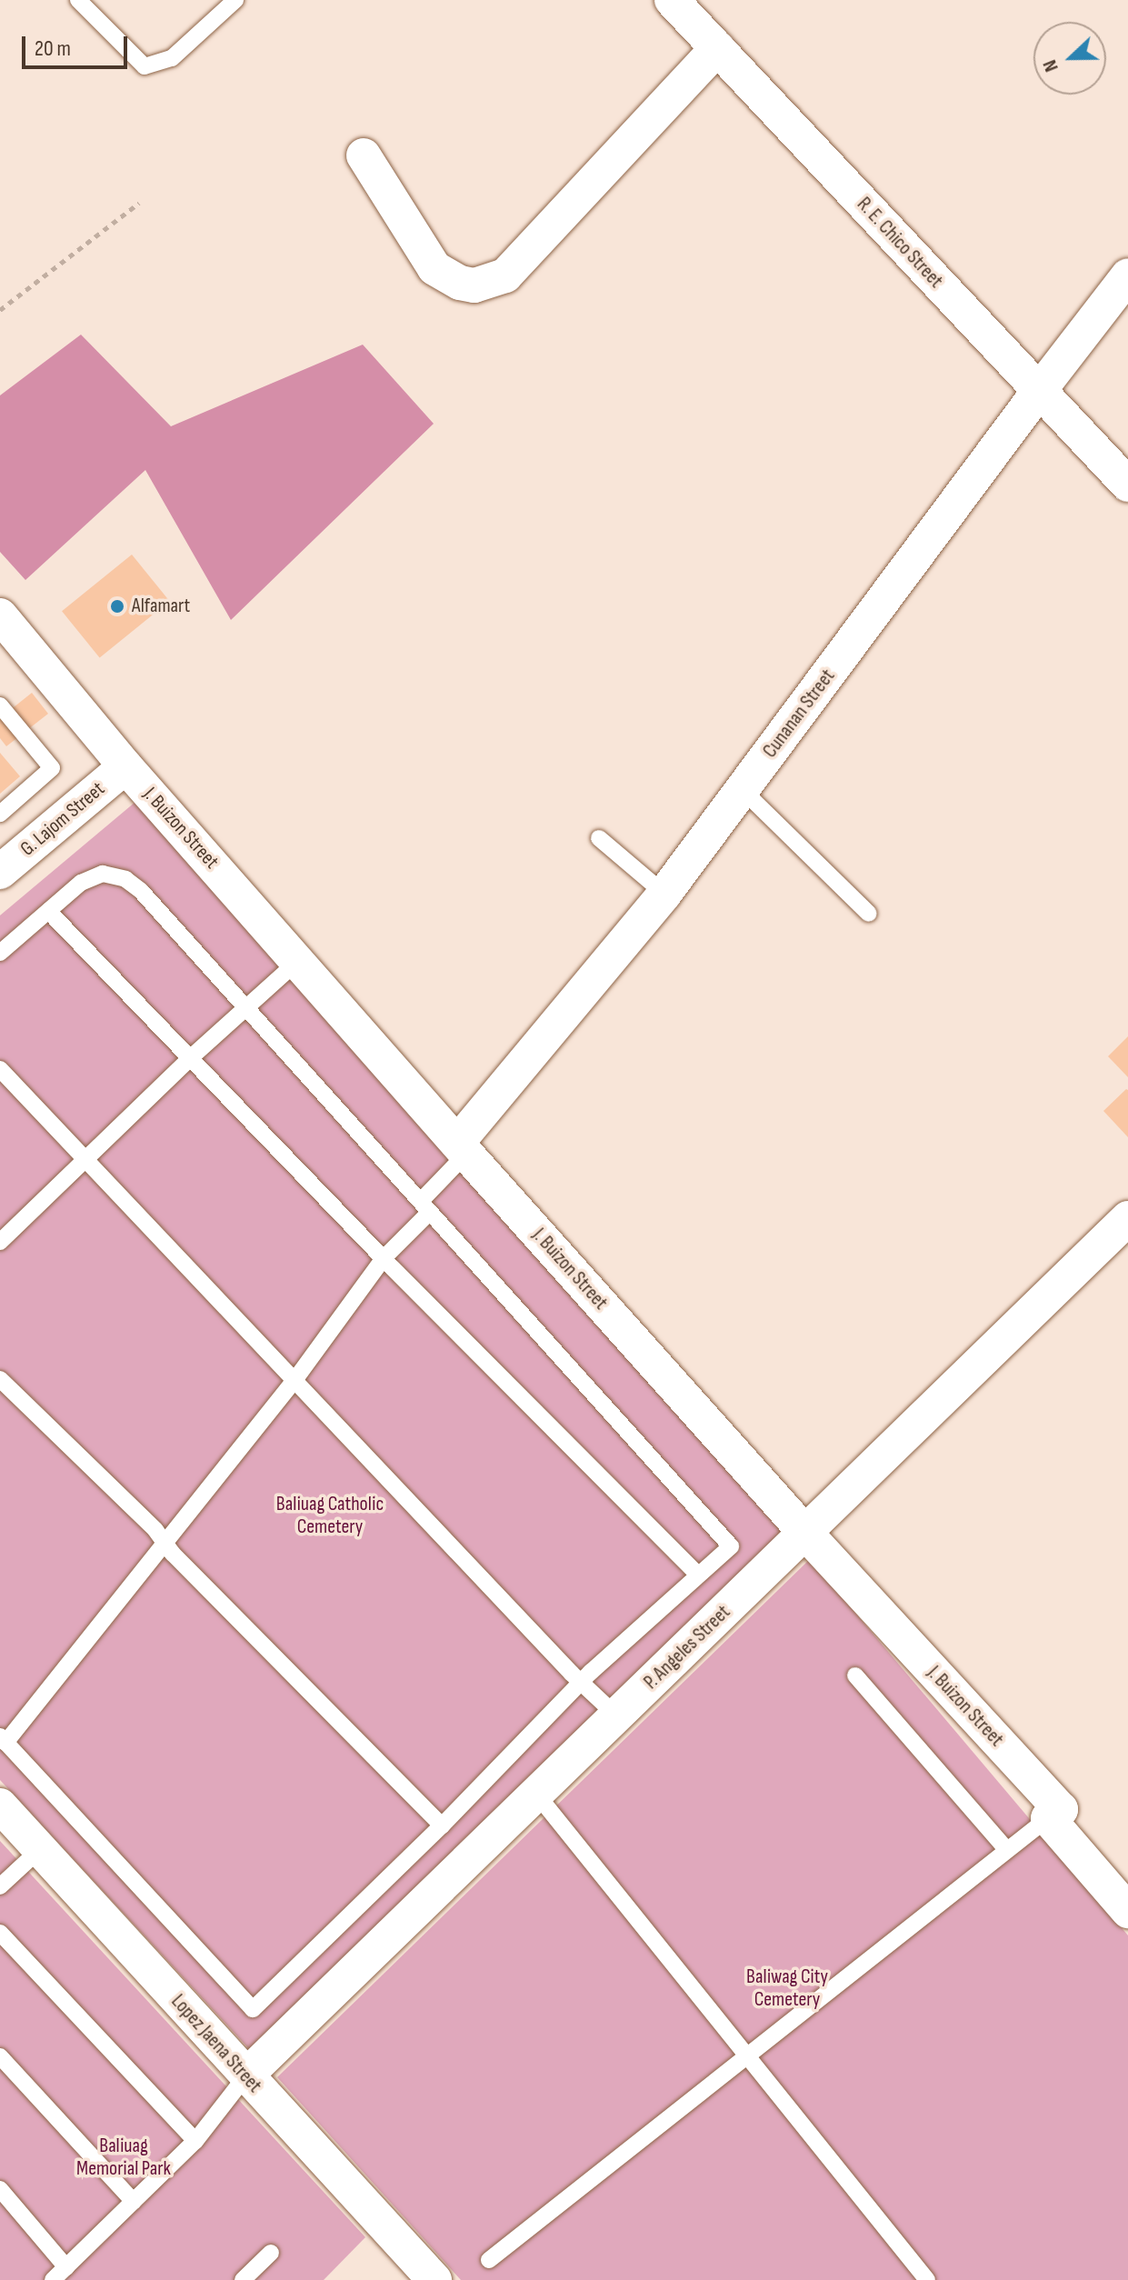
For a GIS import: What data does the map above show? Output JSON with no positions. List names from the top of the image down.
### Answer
{
  "streets": {
    "street": [
      "R. E. Chico Street",
      "Cunanan Street",
      "G. Lajom Street",
      "J. Buizon Street",
      "P. Angeles Street",
      "Lopez Jaena Street"
    ]
  },
  "crossings": [
    ["R. E. Chico Street", "Cunanan Street"],
    ["Cunanan Street", "J. Buizon Street"],
    ["G. Lajom Street", "J. Buizon Street"],
    ["J. Buizon Street", "P. Angeles Street"],
    ["P. Angeles Street", "Lopez Jaena Street"]
  ],
  "parks": ["Baliuag Catholic Cemetery", "Baliwag City Cemetery", "Baliuag Memorial Park"],
  "places": ["Alfamart"],
  "scale_bar": "20 m",
  "north": "left"
}
